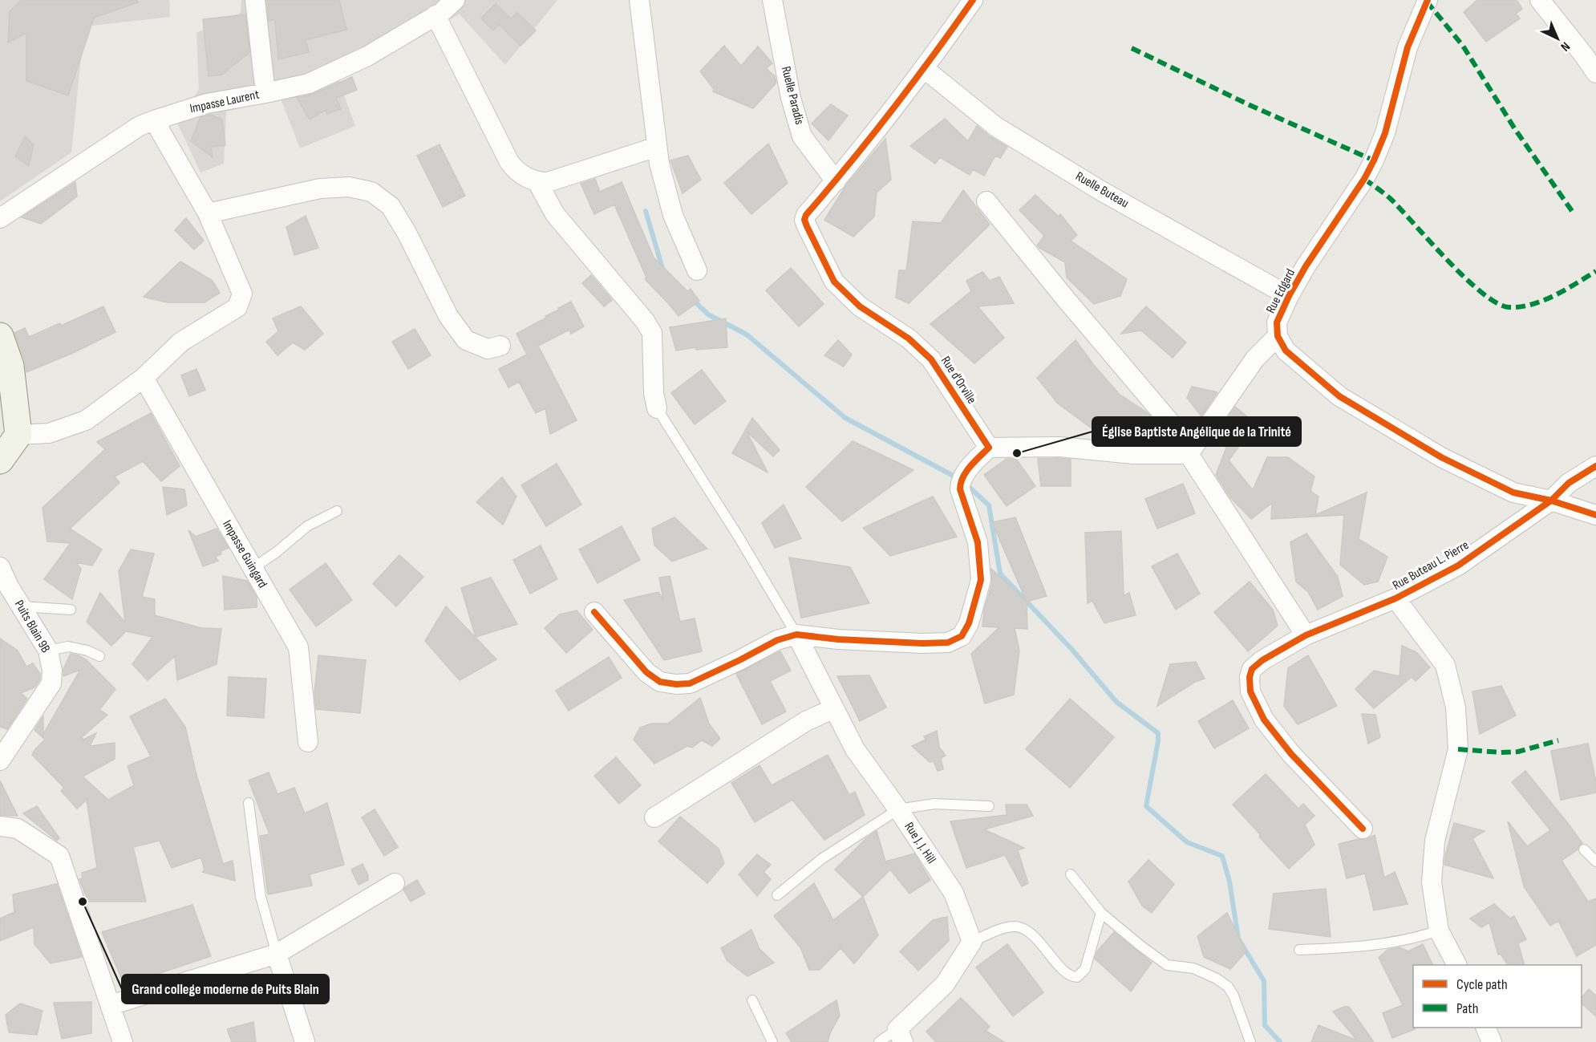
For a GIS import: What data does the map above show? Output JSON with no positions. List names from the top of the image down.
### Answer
{
  "streets": {
    "street": [
      "Ruelle Paradis",
      "Impasse Laurent",
      "Ruelle Buteau",
      "Rue Edgard",
      "Rue d'Orville",
      "Impasse Guingard",
      "Rue Buteau L. Pierre",
      "Puits Blain 9B",
      "Rue J. J. Hill"
    ]
  },
  "crossings": [
    ["Ruelle Paradis", "Rue d'Orville"],
    ["Ruelle Buteau", "Rue Edgard"],
    ["Ruelle Buteau", "Rue d'Orville"]
  ],
  "places": ["Église Baptiste Angélique de la Trinité", "Grand college moderne de Puits Blain"],
  "legend": ["Cycle path", "Path"],
  "north": "bottom right"
}
